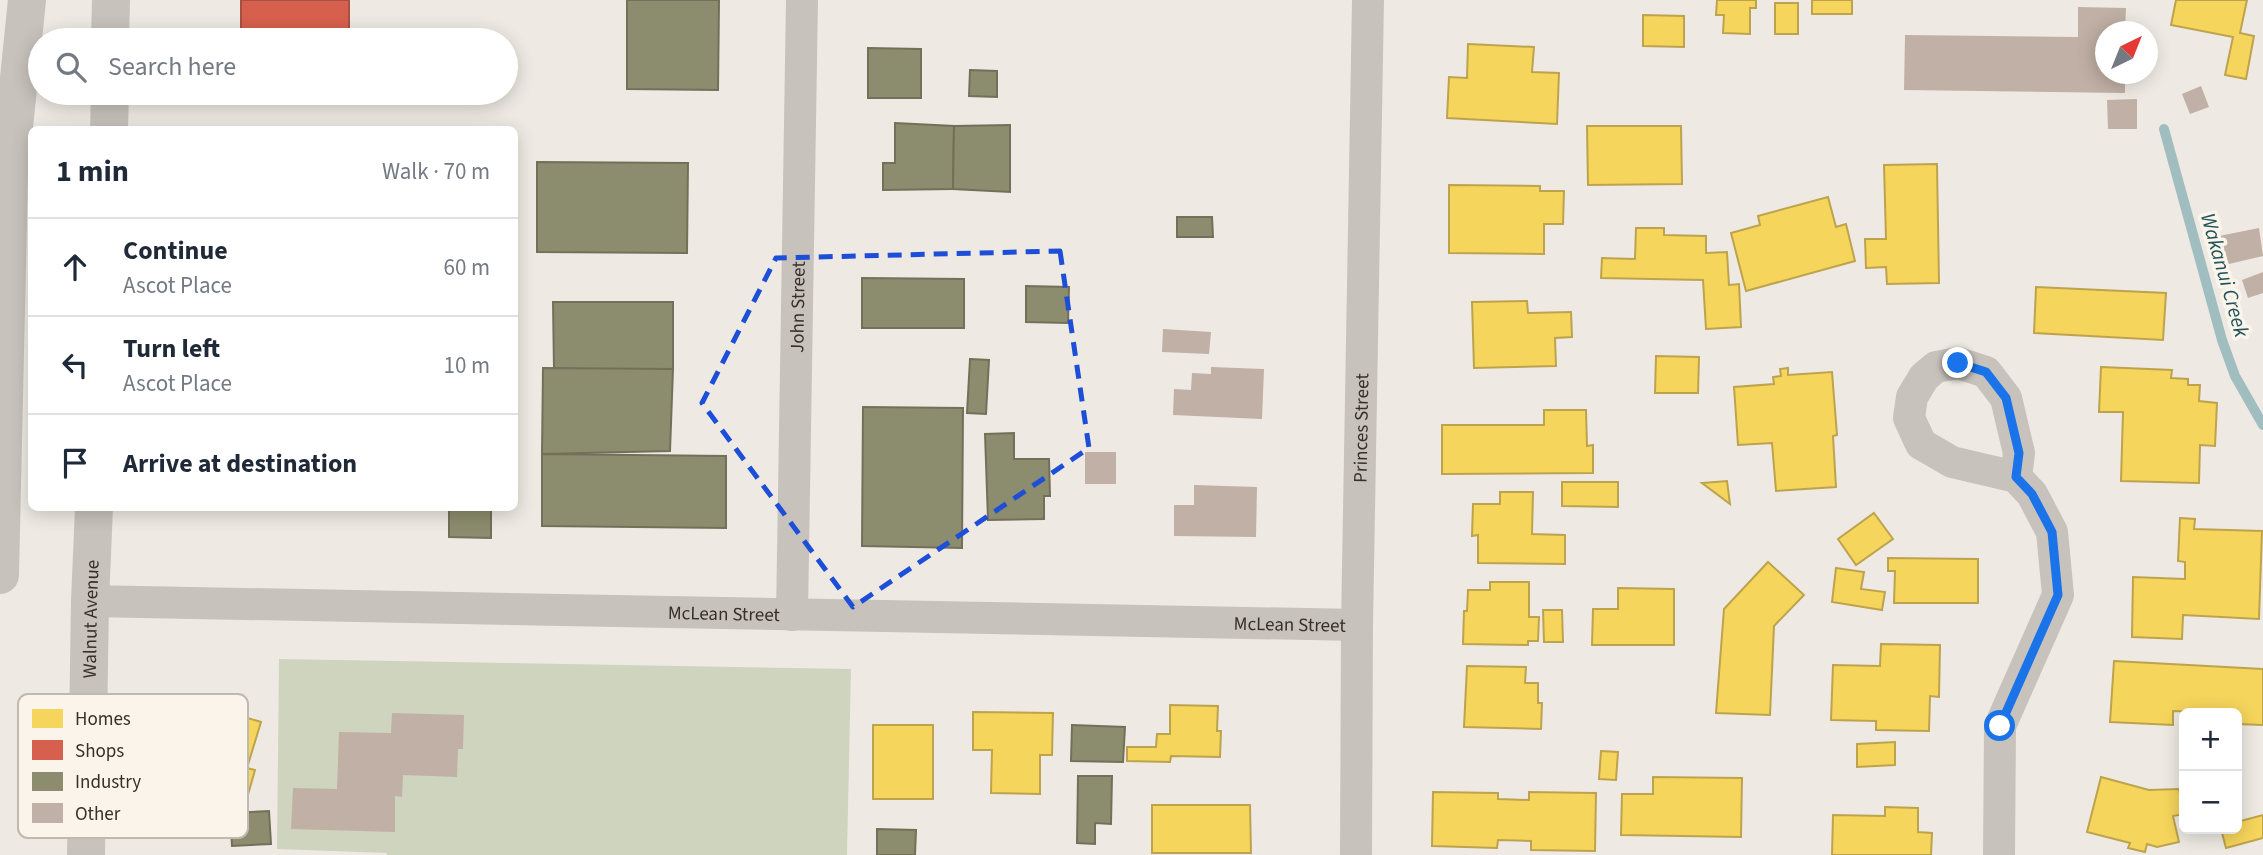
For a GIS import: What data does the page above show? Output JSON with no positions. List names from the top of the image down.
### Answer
{
  "streets": {
    "street": [
      "John Street",
      "Princes Street",
      "McLean Street",
      "Walnut Avenue"
    ]
  },
  "crossings": [
    ["John Street", "McLean Street"],
    ["Princes Street", "McLean Street"],
    ["McLean Street", "Walnut Avenue"]
  ],
  "water": ["Wakanui Creek"],
  "legend": [
    "Homes",
    "Shops",
    "Industry",
    "Other"
  ],
  "north": "top right",
  "page": {
    "search": "Search here",
    "heading": ["1 min", "Walk · 70 m"],
    "list": [
      ["Continue", "Ascot Place", "60 m"],
      ["Turn left", "Ascot Place", "10 m"],
      "Arrive at destination"
    ],
    "map_buttons": ["+", "−"]
  }
}
